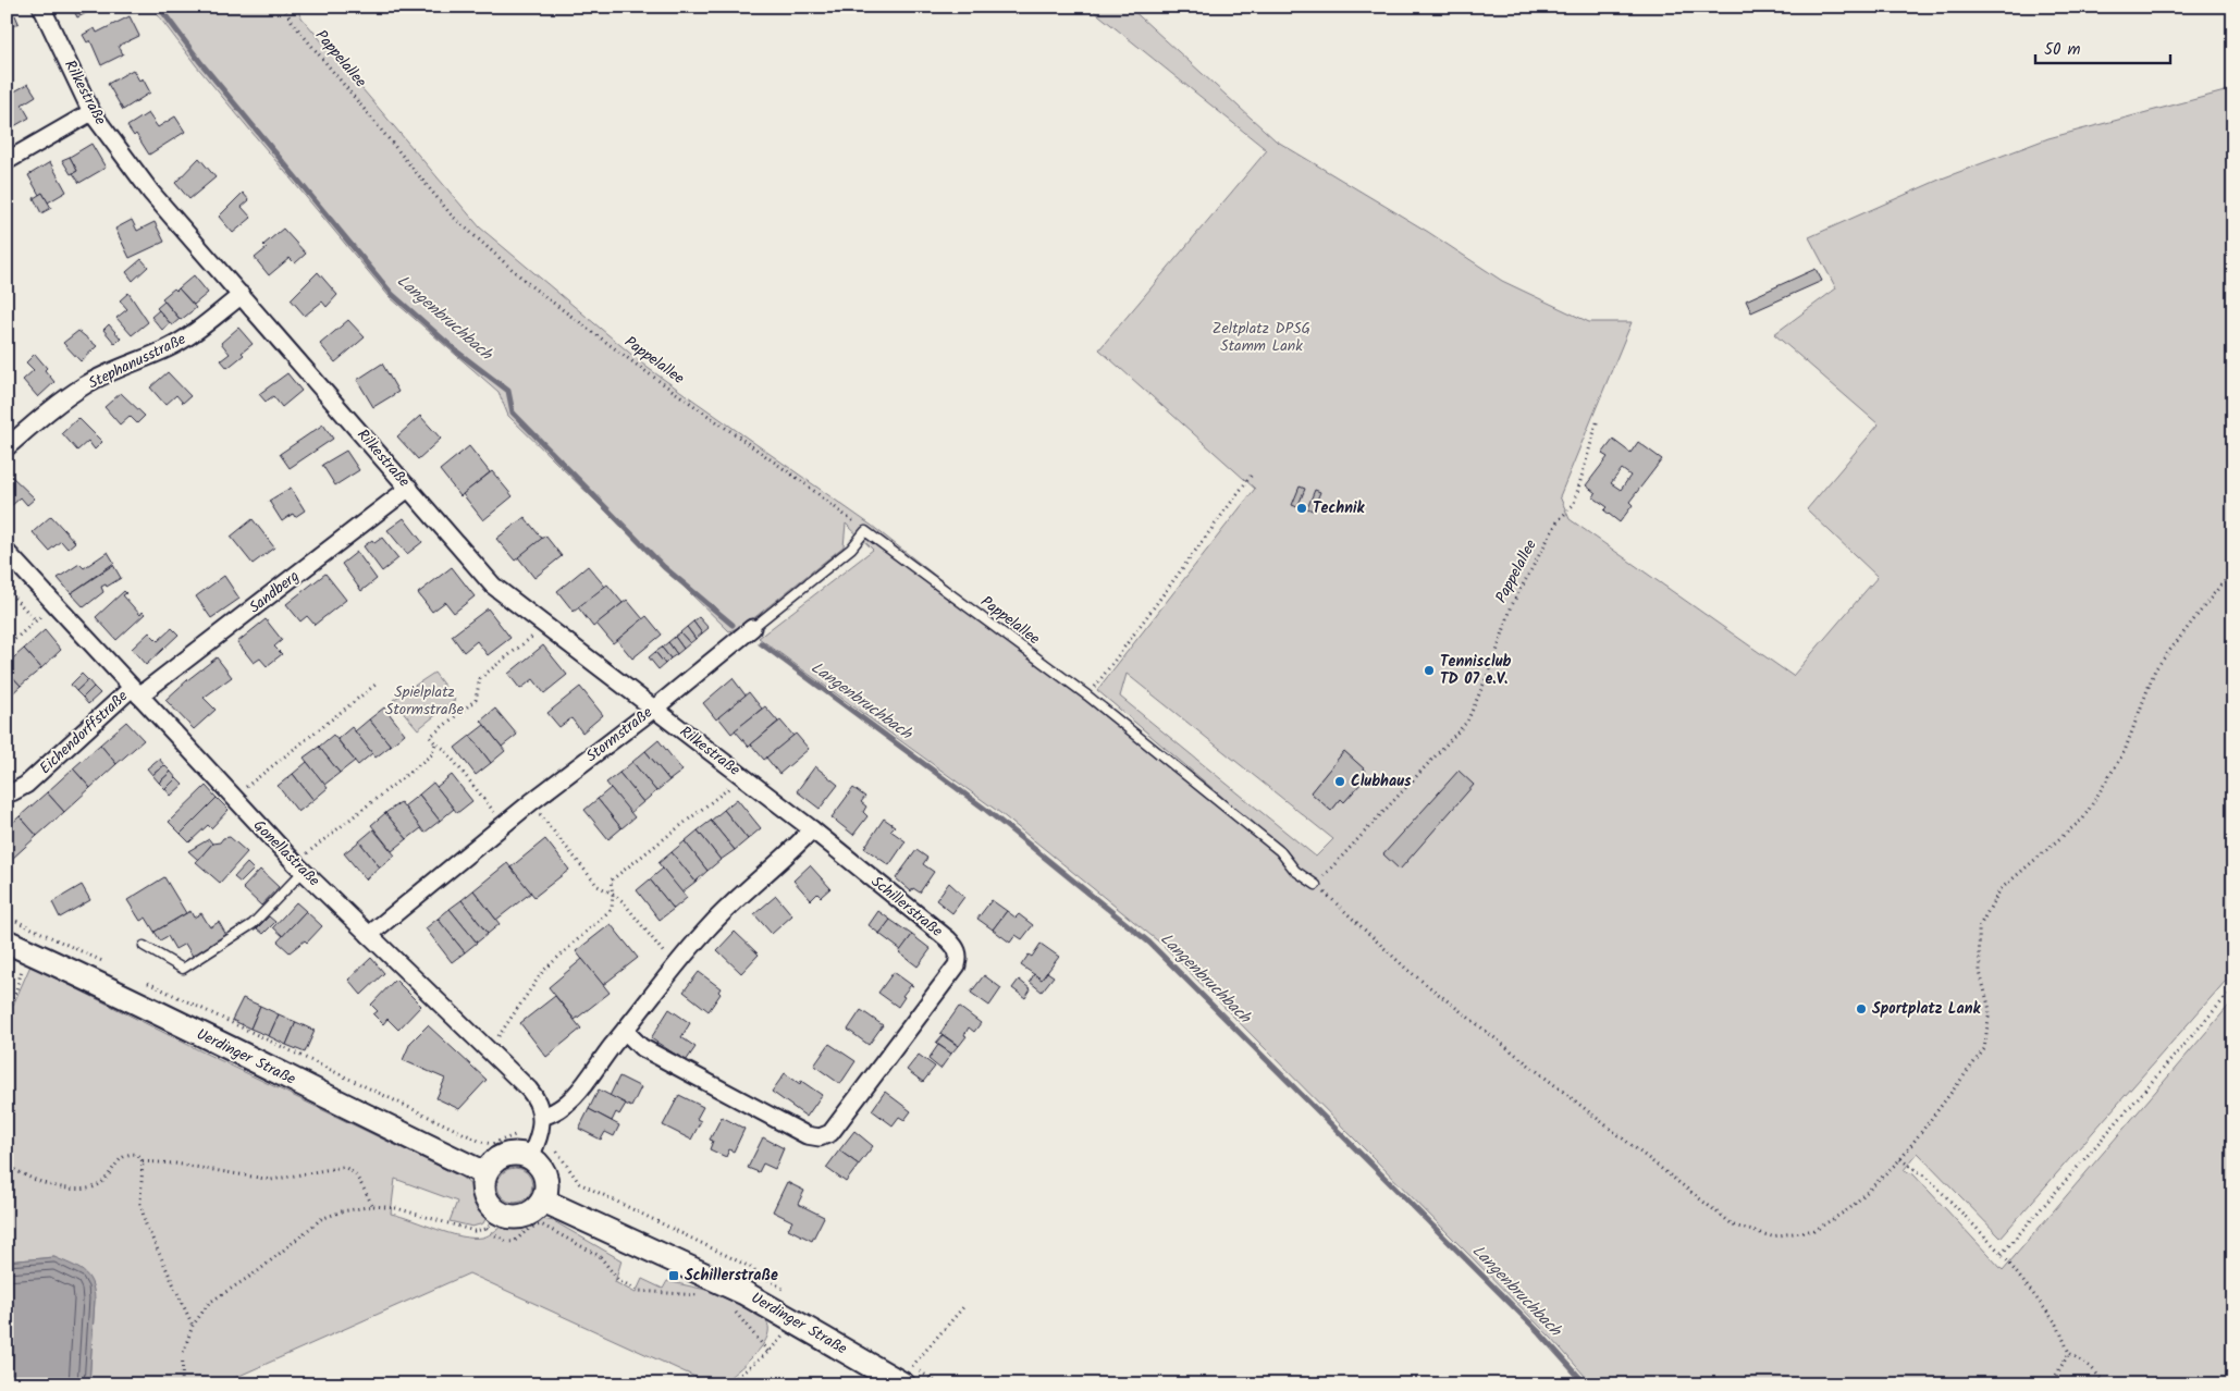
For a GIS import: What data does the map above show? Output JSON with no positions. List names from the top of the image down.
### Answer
{
  "streets": {
    "street": [
      "Rilkestraße",
      "Stephanusstraße",
      "Sandberg",
      "Eichendorffstraße",
      "Stormstraße",
      "Gonellastraße",
      "Schillerstraße",
      "Uerdinger Straße"
    ],
    "lane": ["Pappelallee"]
  },
  "crossings": [
    ["Pappelallee", "Stormstraße"],
    ["Rilkestraße", "Stephanusstraße"],
    ["Rilkestraße", "Sandberg"],
    ["Rilkestraße", "Stormstraße"],
    ["Rilkestraße", "Schillerstraße"],
    ["Sandberg", "Eichendorffstraße"],
    ["Sandberg", "Gonellastraße"],
    ["Eichendorffstraße", "Gonellastraße"],
    ["Stormstraße", "Gonellastraße"]
  ],
  "water": ["Langenbruchbach"],
  "parks": ["Zeltplatz DPSG Stamm Lank", "Spielplatz Stormstraße"],
  "places": {
    "other": [
      "Technik",
      "Tennisclub TD 07 e.V.",
      "Clubhaus",
      "Sportplatz Lank"
    ],
    "transit": ["Schillerstraße"]
  },
  "scale_bar": "50 m"
}
